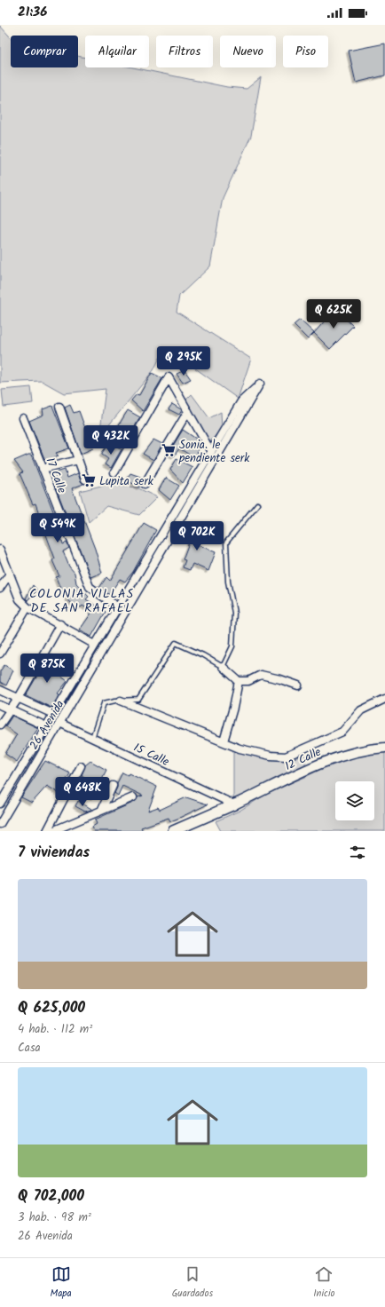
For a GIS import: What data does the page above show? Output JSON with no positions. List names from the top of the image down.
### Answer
{
  "streets": {
    "main road": ["12 Calle"],
    "street": ["17 Calle", "26 Avenida", "15 Calle"]
  },
  "crossings": [
    ["17 Calle", "26 Avenida"],
    ["26 Avenida", "15 Calle"],
    ["15 Calle", "12 Calle"]
  ],
  "districts": ["COLONIA VILLAS DE SAN RAFAEL"],
  "places": {
    "supermarket": ["Sonia. le pendiente serk", "Lupita serk"]
  },
  "page": {
    "status": "21:36",
    "chip": [
      "Comprar",
      "Alquilar",
      "Filtros",
      "Nuevo",
      "Piso"
    ],
    "price": [
      "Q 625K",
      "Q 295K",
      "Q 432K",
      "Q 549K",
      "Q 702K",
      "Q 875K",
      "Q 648K"
    ],
    "heading": "7 viviendas",
    "list": [
      {
        "name": "Q 625,000",
        "note": "4 hab. · 112 m² · Casa"
      },
      {
        "name": "Q 702,000",
        "note": "3 hab. · 98 m² · 26 Avenida"
      }
    ],
    "tabs": ["Mapa", "Guardados", "Inicio"]
  }
}
